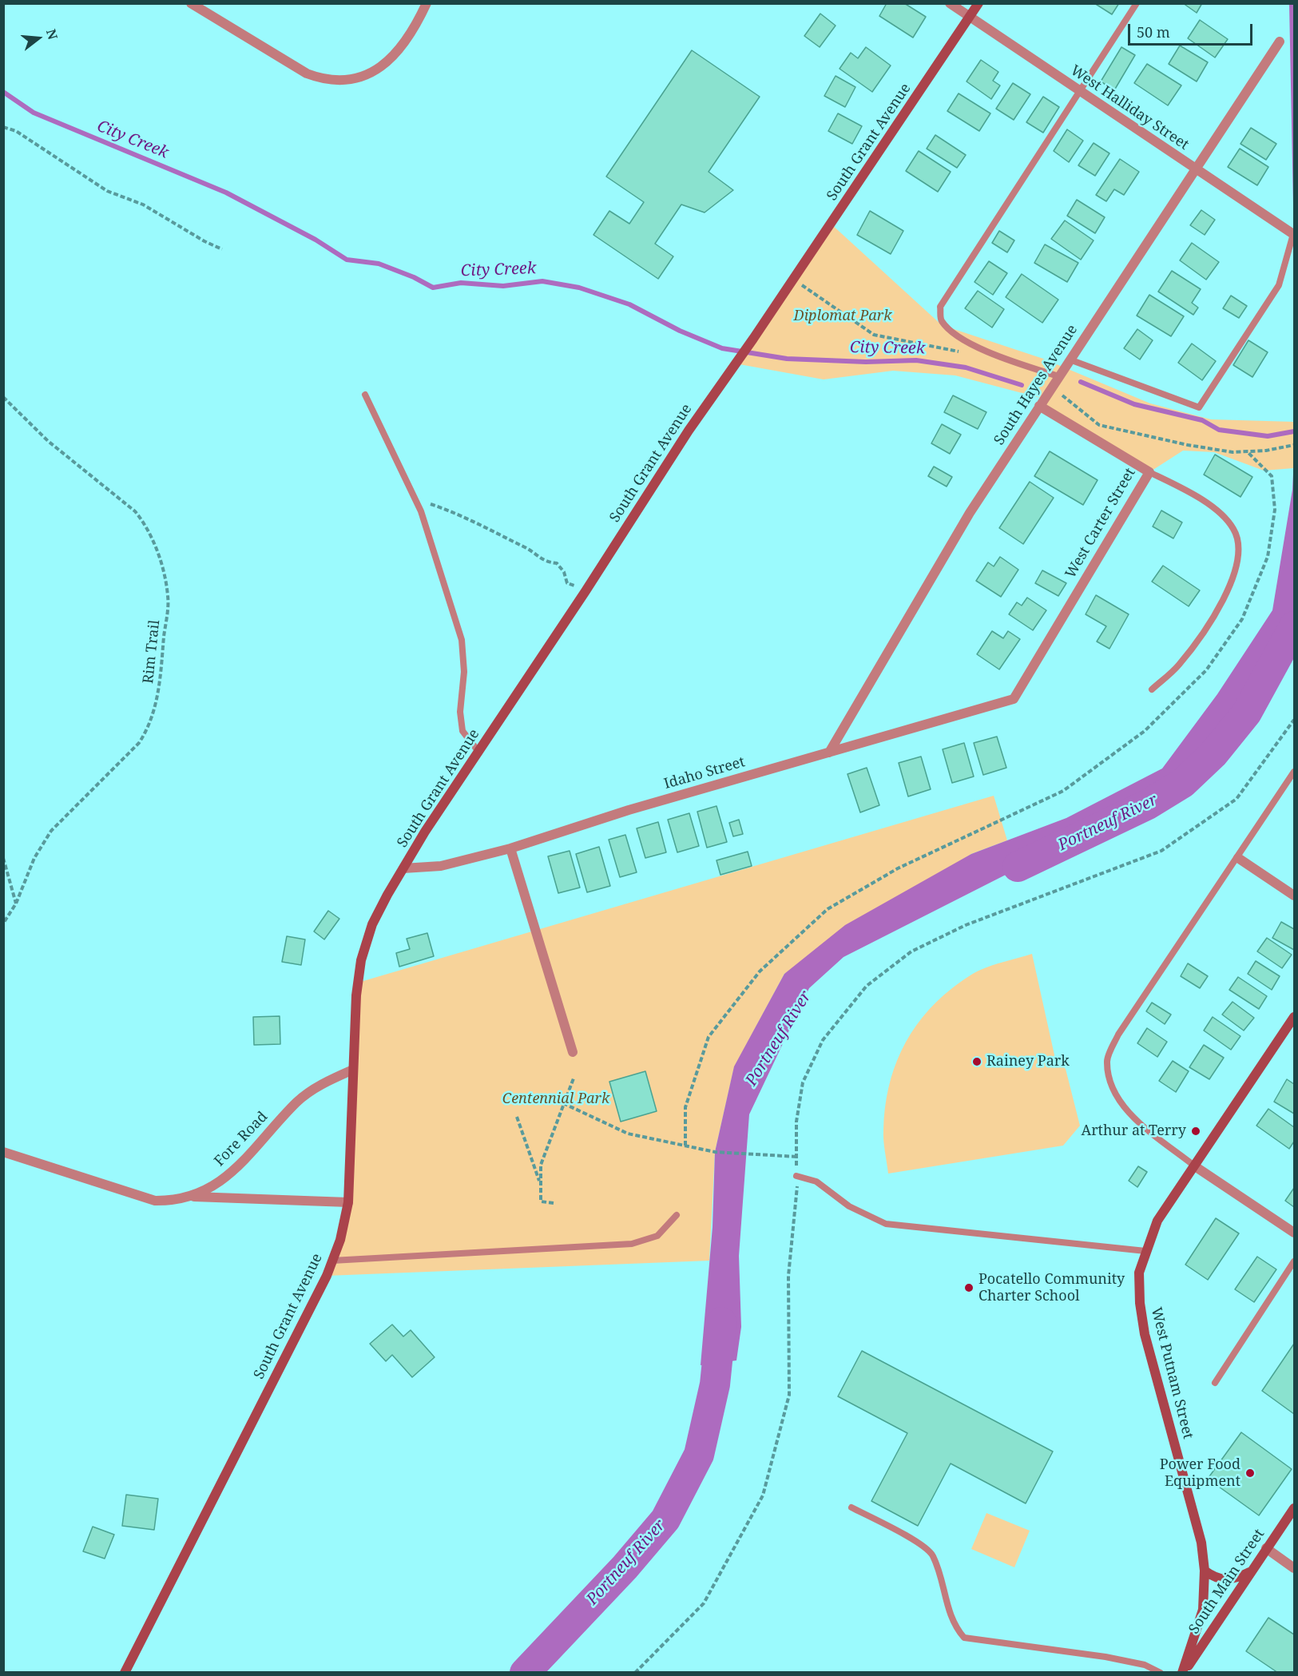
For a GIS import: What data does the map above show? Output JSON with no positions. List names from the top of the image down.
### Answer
{
  "streets": {
    "street": [
      "West Halliday Street",
      "South Grant Avenue",
      "South Hayes Avenue",
      "West Carter Street",
      "Idaho Street",
      "Fore Road",
      "West Putnam Street",
      "South Main Street"
    ],
    "path": ["Rim Trail"]
  },
  "crossings": [
    ["West Halliday Street", "South Grant Avenue"],
    ["West Halliday Street", "South Hayes Avenue"],
    ["South Grant Avenue", "Idaho Street"],
    ["South Grant Avenue", "Fore Road"],
    ["South Hayes Avenue", "West Carter Street"],
    ["South Hayes Avenue", "Idaho Street"],
    ["West Carter Street", "Idaho Street"],
    ["West Putnam Street", "South Main Street"]
  ],
  "water": ["City Creek", "Portneuf River"],
  "parks": ["Diplomat Park", "Centennial Park"],
  "places": [
    "Rainey Park",
    "Arthur at Terry",
    "Pocatello Community Charter School",
    "Power Food Equipment"
  ],
  "scale_bar": "50 m",
  "north": "right"
}
